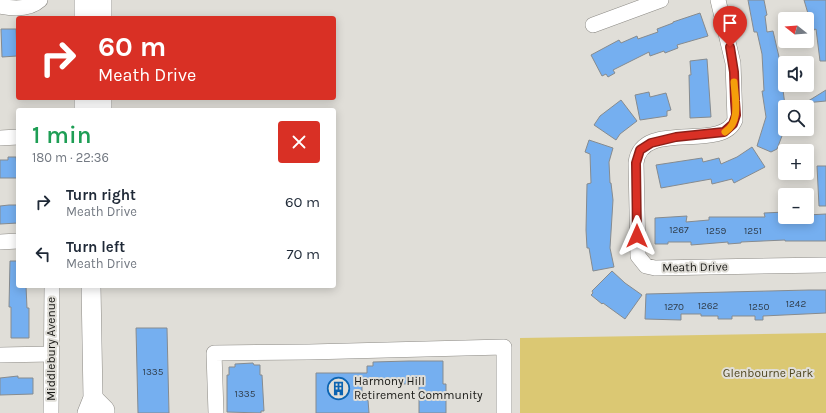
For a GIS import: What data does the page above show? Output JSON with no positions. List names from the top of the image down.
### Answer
{
  "streets": {
    "street": ["Meath Drive", "Middlebury Avenue"]
  },
  "parks": ["Glenbourne Park"],
  "places": {
    "building": ["Harmony Hill Retirement Community"]
  },
  "house_numbers": [
    "1267",
    "1259",
    "1251",
    "1242",
    "1262",
    "1270",
    "1250",
    "1335",
    "1335"
  ],
  "north": "left",
  "page": {
    "map_buttons": ["+", "−"],
    "turn": ["60 m", "Meath Drive"],
    "heading": ["1 min", "180 m · 22:36"],
    "list": [
      {
        "name": "Turn right",
        "note": "Meath Drive",
        "value": "60 m"
      },
      {
        "name": "Turn left",
        "note": "Meath Drive",
        "value": "70 m"
      }
    ]
  }
}
